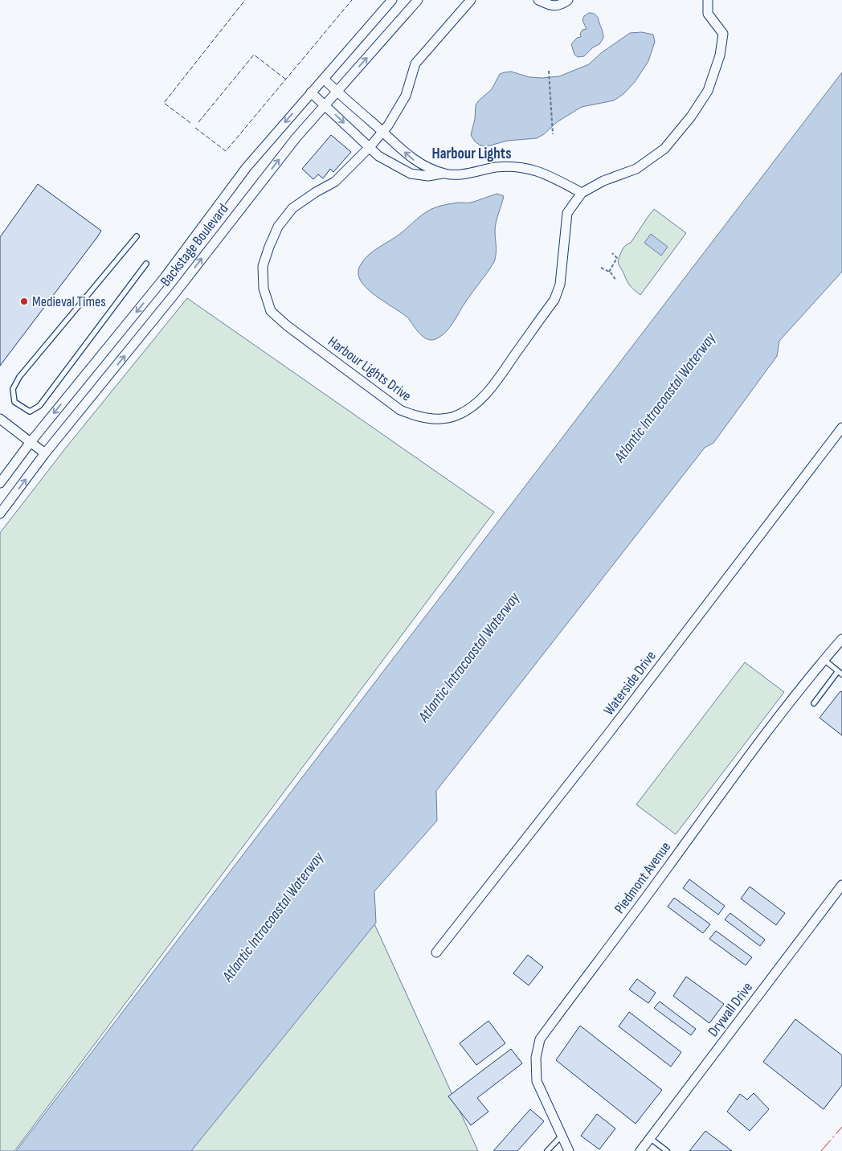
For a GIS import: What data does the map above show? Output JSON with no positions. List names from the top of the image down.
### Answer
{
  "streets": {
    "street": [
      "Backstage Boulevard",
      "Harbour Lights Drive",
      "Waterside Drive",
      "Piedmont Avenue",
      "Drywall Drive"
    ]
  },
  "districts": ["Harbour Lights"],
  "water": ["Atlantic Intracoastal Waterway"],
  "places": ["Medieval Times"]
}
